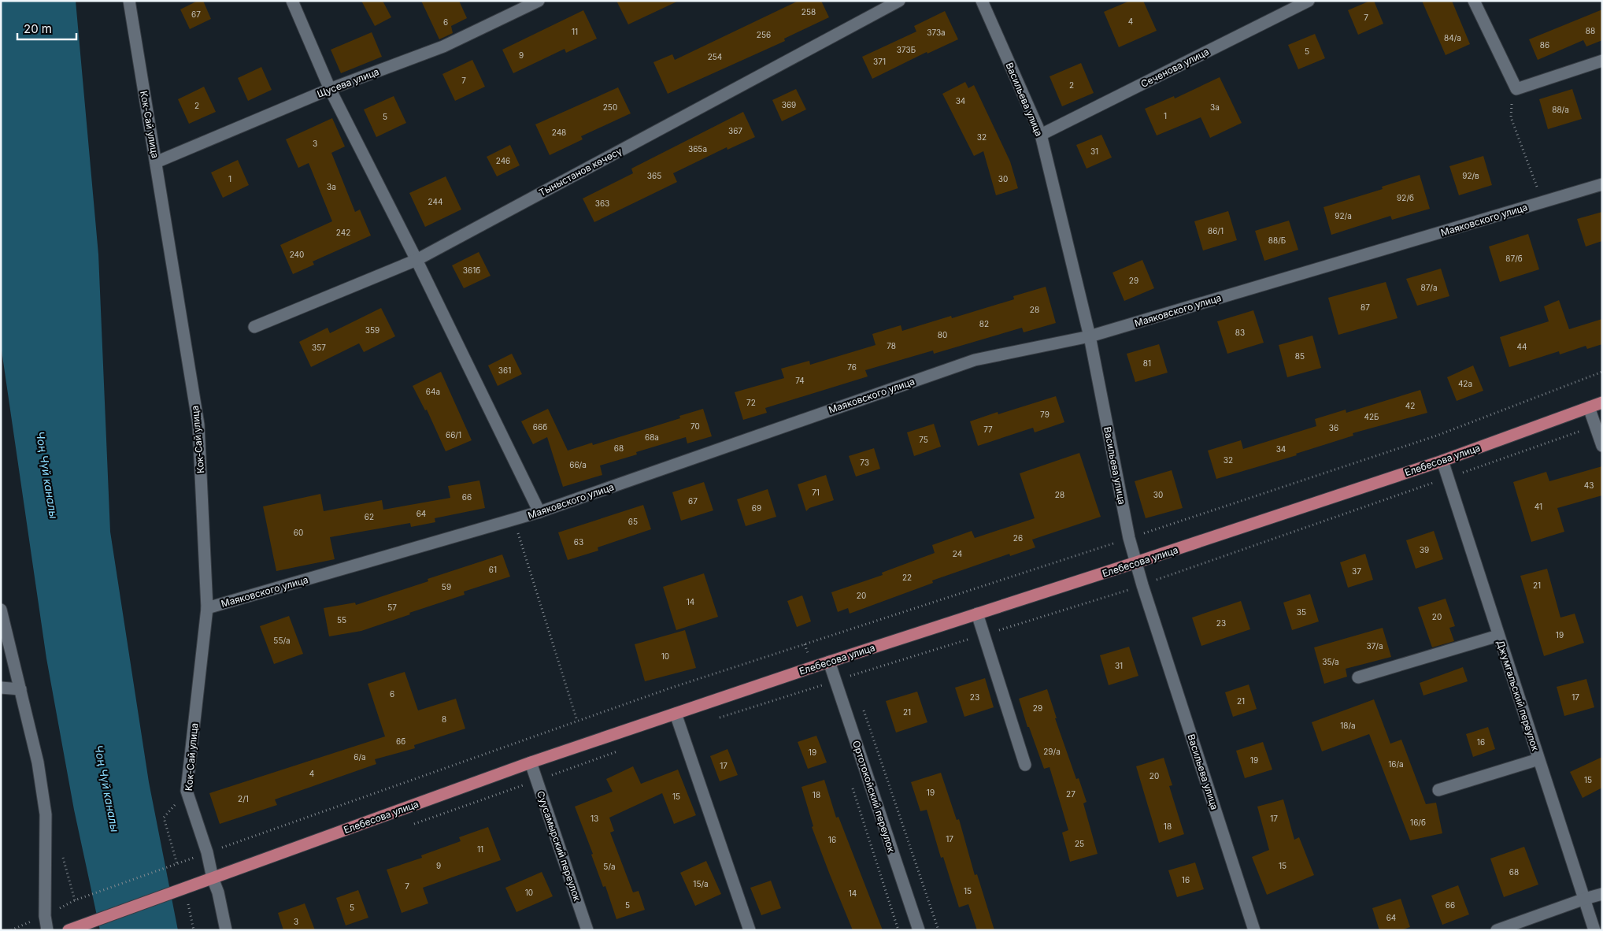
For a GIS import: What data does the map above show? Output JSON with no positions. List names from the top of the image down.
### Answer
{
  "streets": {
    "main road": ["Елебесова улица"],
    "street": [
      "Сеченова улица",
      "Щусева улица",
      "Васильева улица",
      "Кок-Сай улица",
      "Тыныстанов көчөсү",
      "Маяковского улица",
      "Джумгальский переулок",
      "Ортотокойский переулок",
      "Суусамырский переулок"
    ]
  },
  "crossings": [
    ["Сеченова улица", "Васильева улица"],
    ["Щусева улица", "Кок-Сай улица"],
    ["Васильева улица", "Маяковского улица"],
    ["Васильева улица", "Елебесова улица"],
    ["Кок-Сай улица", "Маяковского улица"],
    ["Кок-Сай улица", "Елебесова улица"],
    ["Елебесова улица", "Джумгальский переулок"],
    ["Елебесова улица", "Ортотокойский переулок"],
    ["Елебесова улица", "Суусамырский переулок"]
  ],
  "water": ["Чоң Чүй каналы"],
  "house_numbers": [
    "258",
    "67",
    "7",
    "4",
    "6",
    "88",
    "11",
    "373а",
    "256",
    "84/а",
    "86",
    "373Б",
    "5",
    "9",
    "254",
    "371",
    "7",
    "2",
    "34",
    "369",
    "2",
    "250",
    "3а",
    "88/а",
    "1",
    "5",
    "367",
    "248",
    "32",
    "3",
    "365а",
    "31",
    "246",
    "365",
    "92/в",
    "1",
    "30",
    "3а",
    "92/б",
    "244",
    "363",
    "92/а",
    "86/1",
    "242",
    "88/Б",
    "240",
    "87/б",
    "361б",
    "29",
    "87/а",
    "87",
    "28",
    "82",
    "359",
    "83",
    "80",
    "78",
    "44",
    "357",
    "85",
    "81",
    "76",
    "361",
    "74",
    "42а",
    "64а",
    "72",
    "42",
    "79",
    "42Б",
    "70",
    "66б",
    "36",
    "77",
    "66/1",
    "68а",
    "75",
    "68",
    "34",
    "32",
    "73",
    "66/а",
    "43",
    "71",
    "28",
    "30",
    "66",
    "67",
    "41",
    "69",
    "64",
    "62",
    "65",
    "60",
    "26",
    "63",
    "39",
    "24",
    "61",
    "37",
    "22",
    "21",
    "59",
    "20",
    "14",
    "57",
    "35",
    "20",
    "55",
    "23",
    "19",
    "55/а",
    "37/а",
    "10",
    "35/а",
    "31",
    "6",
    "23",
    "17",
    "21",
    "29",
    "21",
    "8",
    "18/а",
    "6б",
    "16",
    "29/а",
    "19",
    "6/а",
    "19",
    "16/а",
    "17",
    "4",
    "20",
    "15",
    "19",
    "27",
    "18",
    "15",
    "2/1",
    "13",
    "17",
    "16/б",
    "18",
    "17",
    "16",
    "25",
    "11",
    "9",
    "15",
    "5/а",
    "68",
    "16",
    "15/а",
    "7",
    "15",
    "10",
    "14",
    "5",
    "66",
    "5",
    "64",
    "3"
  ],
  "scale_bar": "20 m"
}
